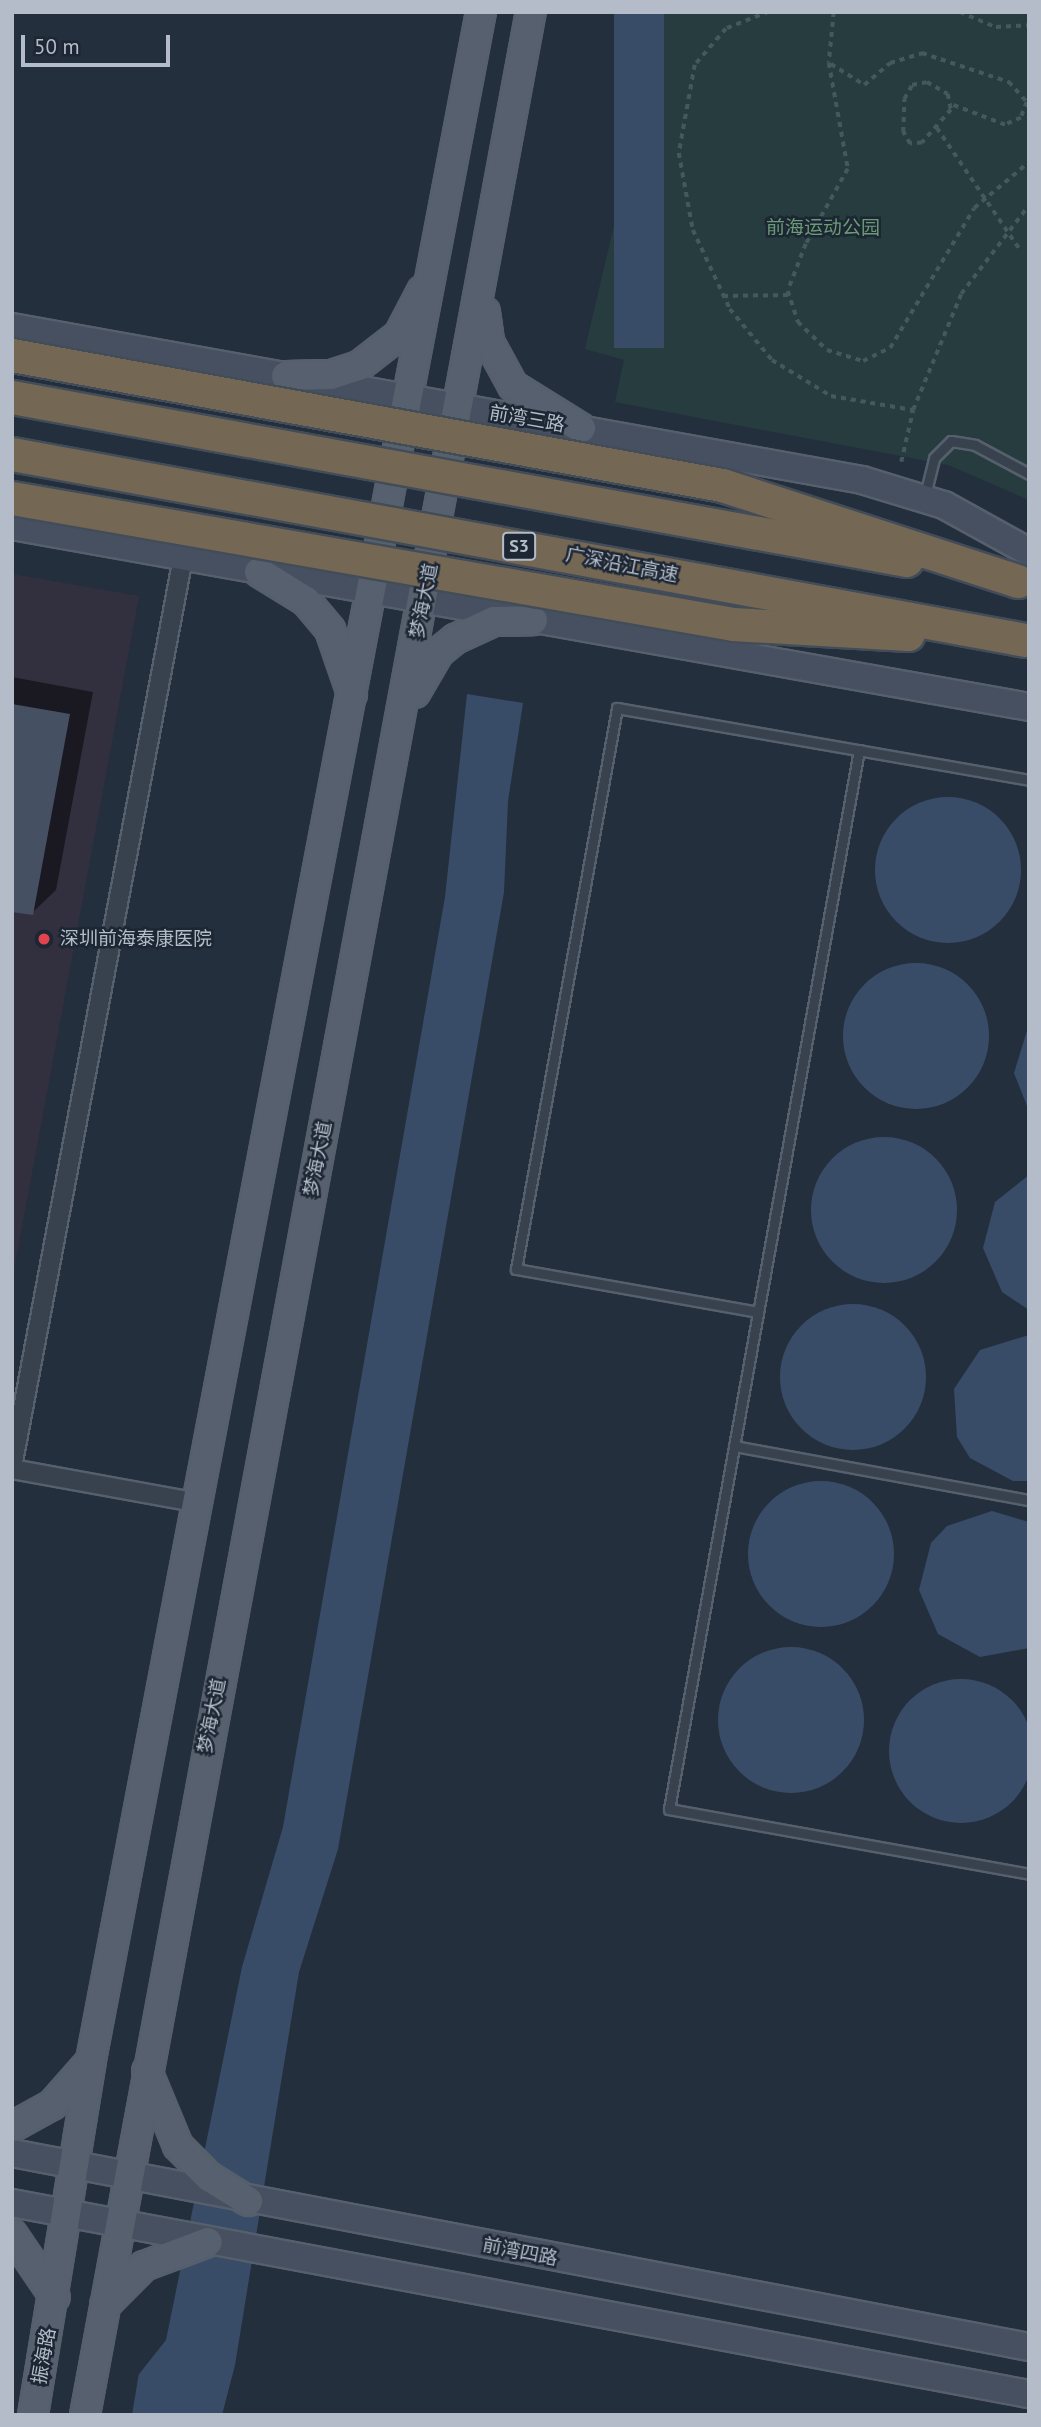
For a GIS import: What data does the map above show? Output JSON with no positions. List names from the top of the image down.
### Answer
{
  "streets": {
    "highway": ["S3", "广深沿江高速"],
    "main road": ["梦海大道", "振海路"],
    "street": ["前湾三路", "前湾四路"]
  },
  "crossings": [
    ["前湾三路", "梦海大道"],
    ["梦海大道", "前湾四路"]
  ],
  "parks": ["前海运动公园"],
  "places": ["深圳前海泰康医院"],
  "scale_bar": "50 m"
}
